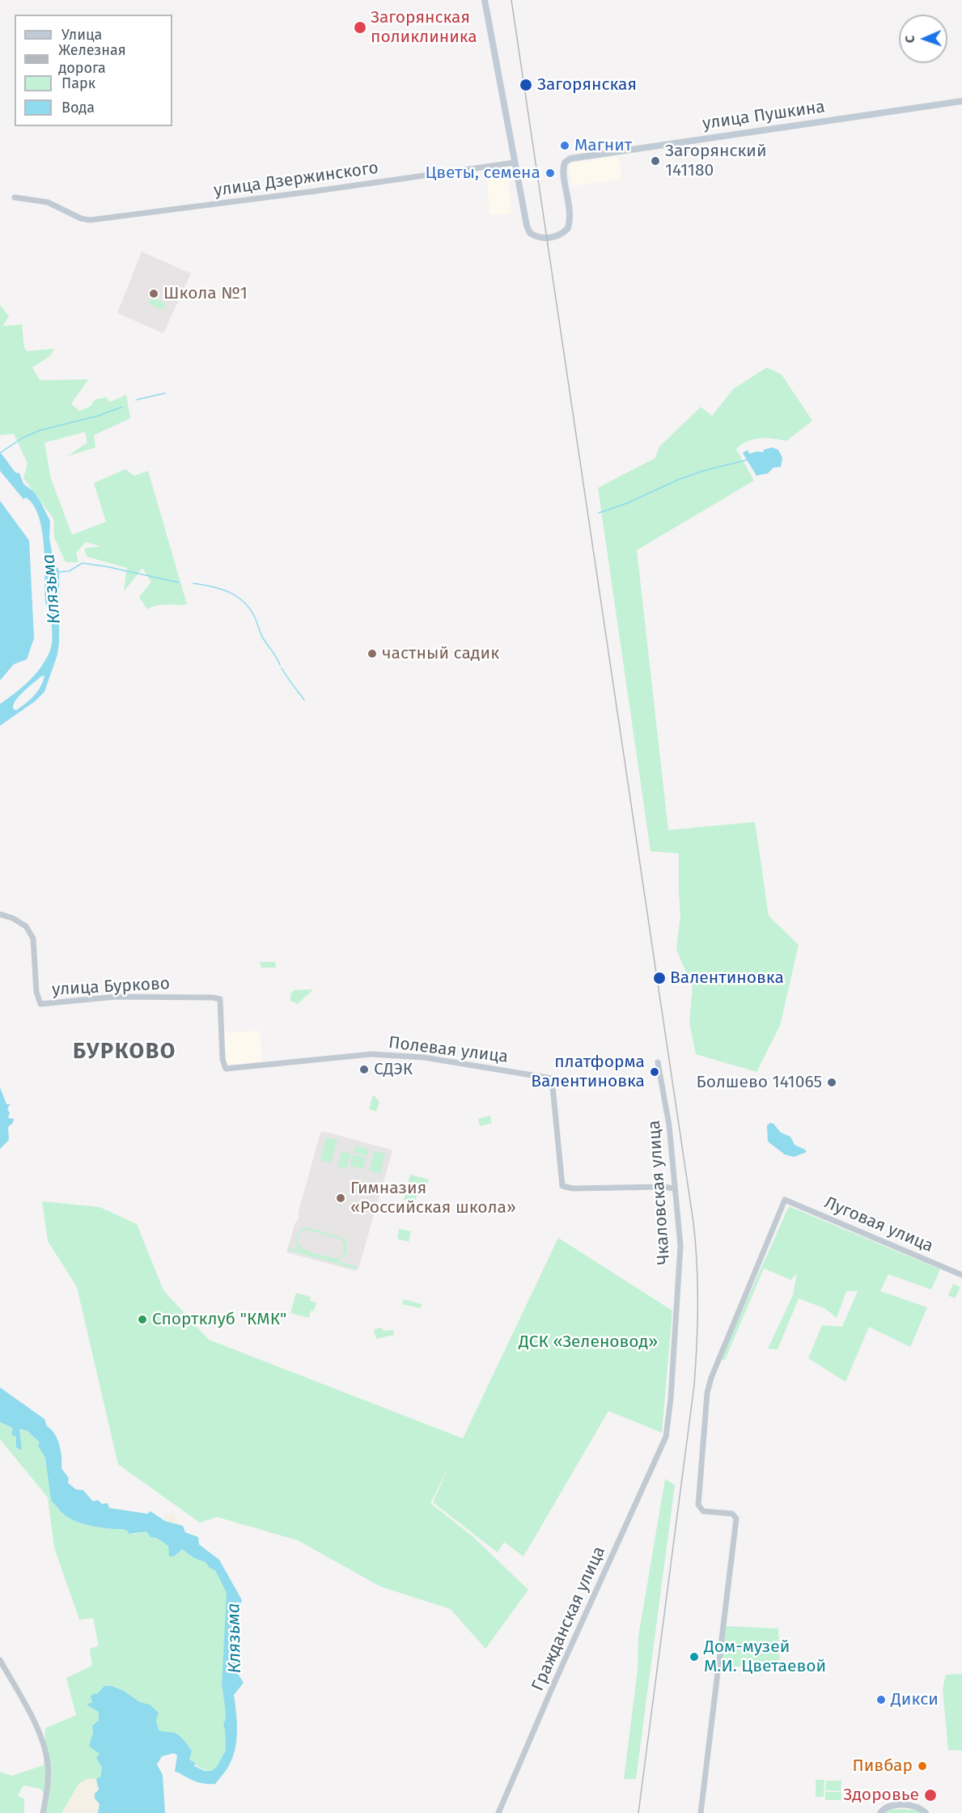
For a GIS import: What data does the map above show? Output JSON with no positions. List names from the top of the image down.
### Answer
{
  "streets": {
    "main road": ["улица Пушкина"],
    "street": [
      "улица Дзержинского",
      "улица Бурково",
      "Полевая улица",
      "Чкаловская улица",
      "Луговая улица",
      "Гражданская улица"
    ]
  },
  "crossings": [
    ["улица Пушкина", "улица Дзержинского"],
    ["улица Бурково", "Полевая улица"],
    ["Полевая улица", "Чкаловская улица"],
    ["Чкаловская улица", "Гражданская улица"]
  ],
  "districts": ["БУРКОВО"],
  "water": ["Клязьма"],
  "parks": ["ДСК «Зеленовод»"],
  "places": [
    "Загорянская поликлиника",
    "Загорянская",
    "Магнит",
    "Загорянский 141180",
    "Цветы, семена",
    "Школа №1",
    "частный садик",
    "Валентиновка",
    "СДЭК",
    "платформа Валентиновка",
    "Болшево 141065",
    "Гимназия «Российская школа»",
    "Спортклуб \"КМК\"",
    "Дом-музей М.И. Цветаевой",
    "Дикси",
    "Пивбар",
    "Здоровье"
  ],
  "legend": [
    "Улица",
    "Железная дорога",
    "Парк",
    "Вода"
  ],
  "north": "left"
}
